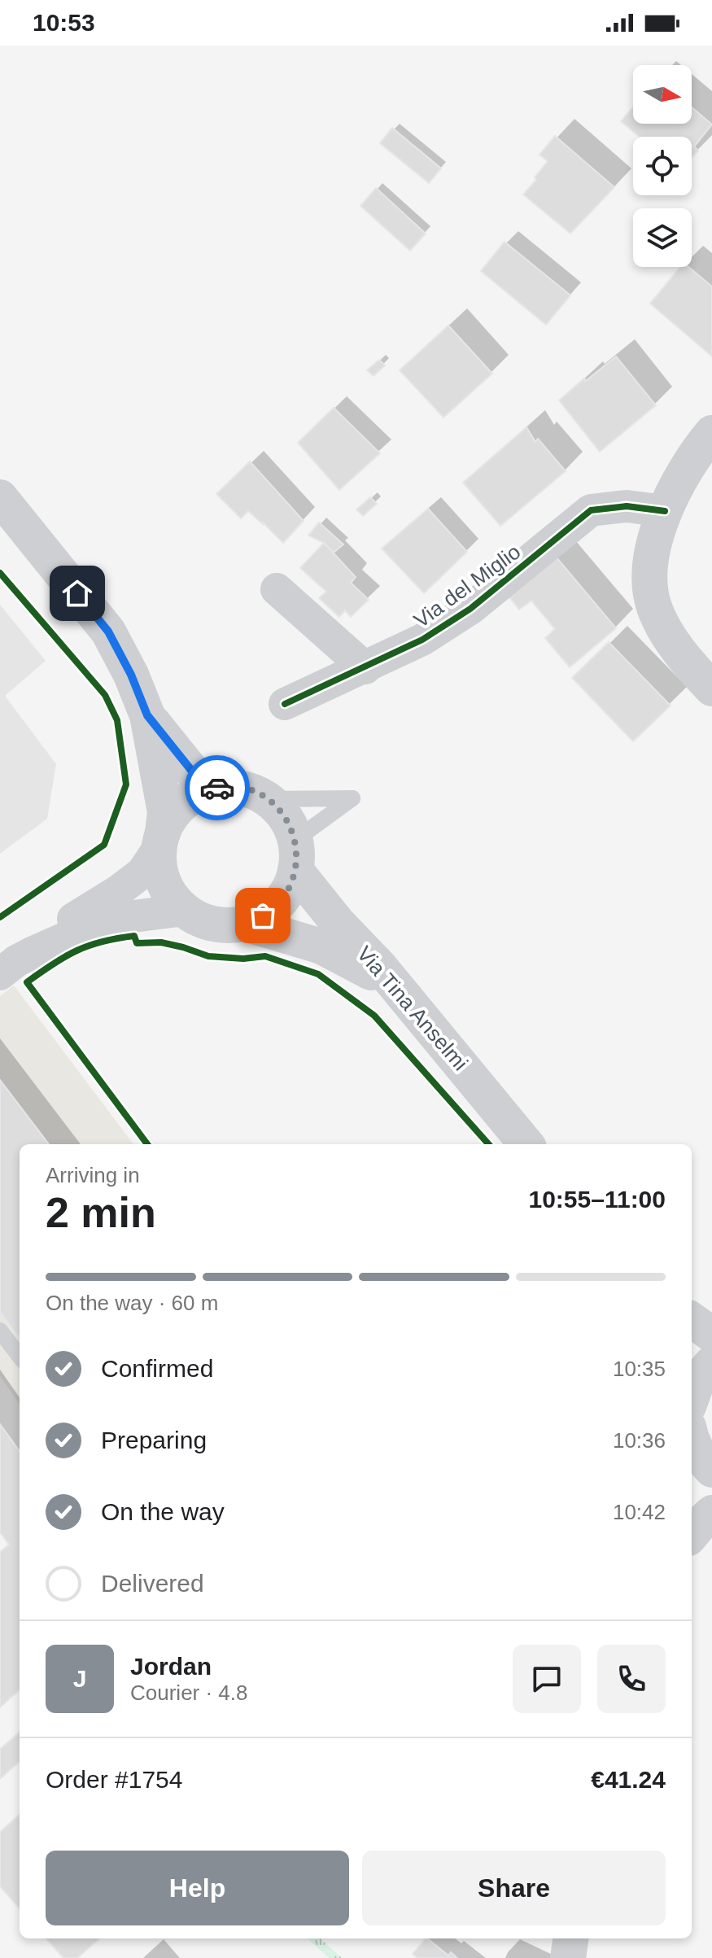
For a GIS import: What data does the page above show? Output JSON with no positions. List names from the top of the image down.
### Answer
{
  "streets": {
    "street": ["Via del Miglio", "Via Tina Anselmi"]
  },
  "north": "right",
  "page": {
    "status": "10:53",
    "heading": ["2 min", "Arriving in", "10:55–11:00"],
    "panel": [
      "Jordan",
      "Courier · 4.8",
      "Order #1754",
      "€41.24"
    ],
    "bar": "On the way · 60 m",
    "list": [
      ["Confirmed", "10:35"],
      ["Preparing", "10:36"],
      ["On the way", "10:42"],
      "Delivered"
    ],
    "round": "J",
    "buttons": ["Help", "Share"]
  }
}
